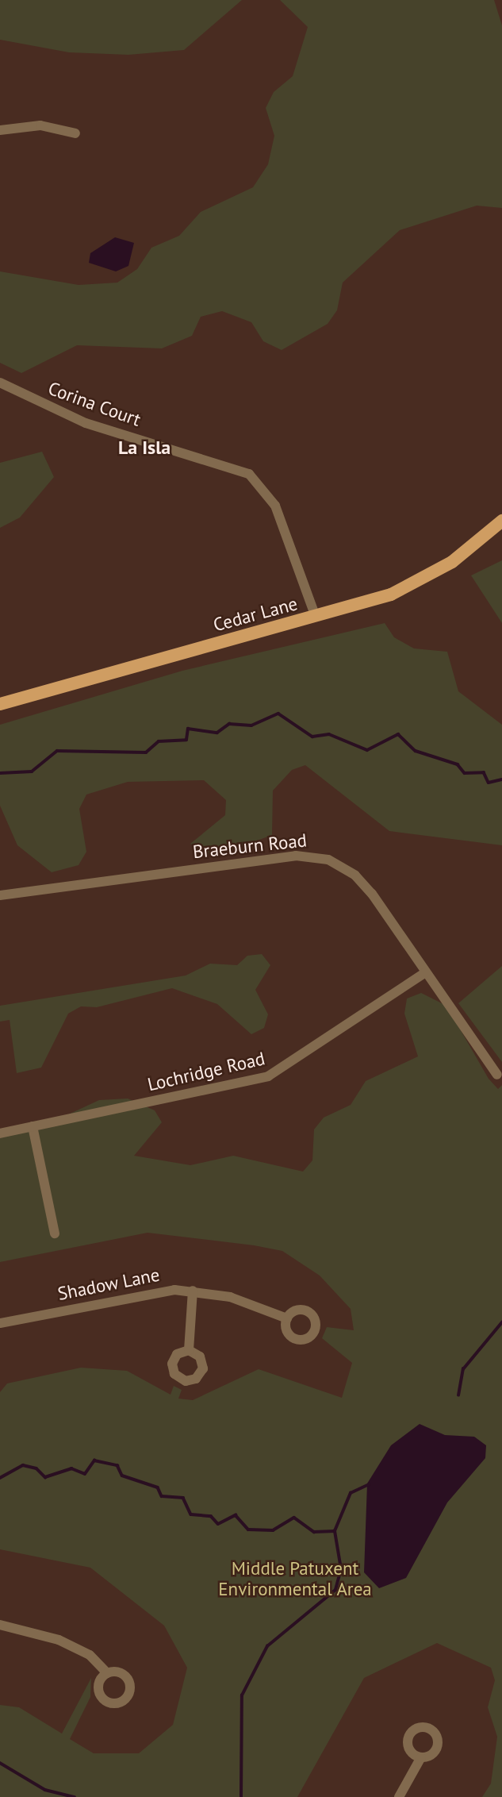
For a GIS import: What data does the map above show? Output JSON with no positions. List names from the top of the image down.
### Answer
{
  "streets": {
    "main road": ["Cedar Lane"],
    "street": [
      "Corina Court",
      "Braeburn Road",
      "Lochridge Road",
      "Shadow Lane"
    ]
  },
  "crossings": [
    ["Corina Court", "Cedar Lane"],
    ["Braeburn Road", "Lochridge Road"]
  ],
  "districts": ["La Isla"],
  "parks": ["Middle Patuxent Environmental Area"]
}
